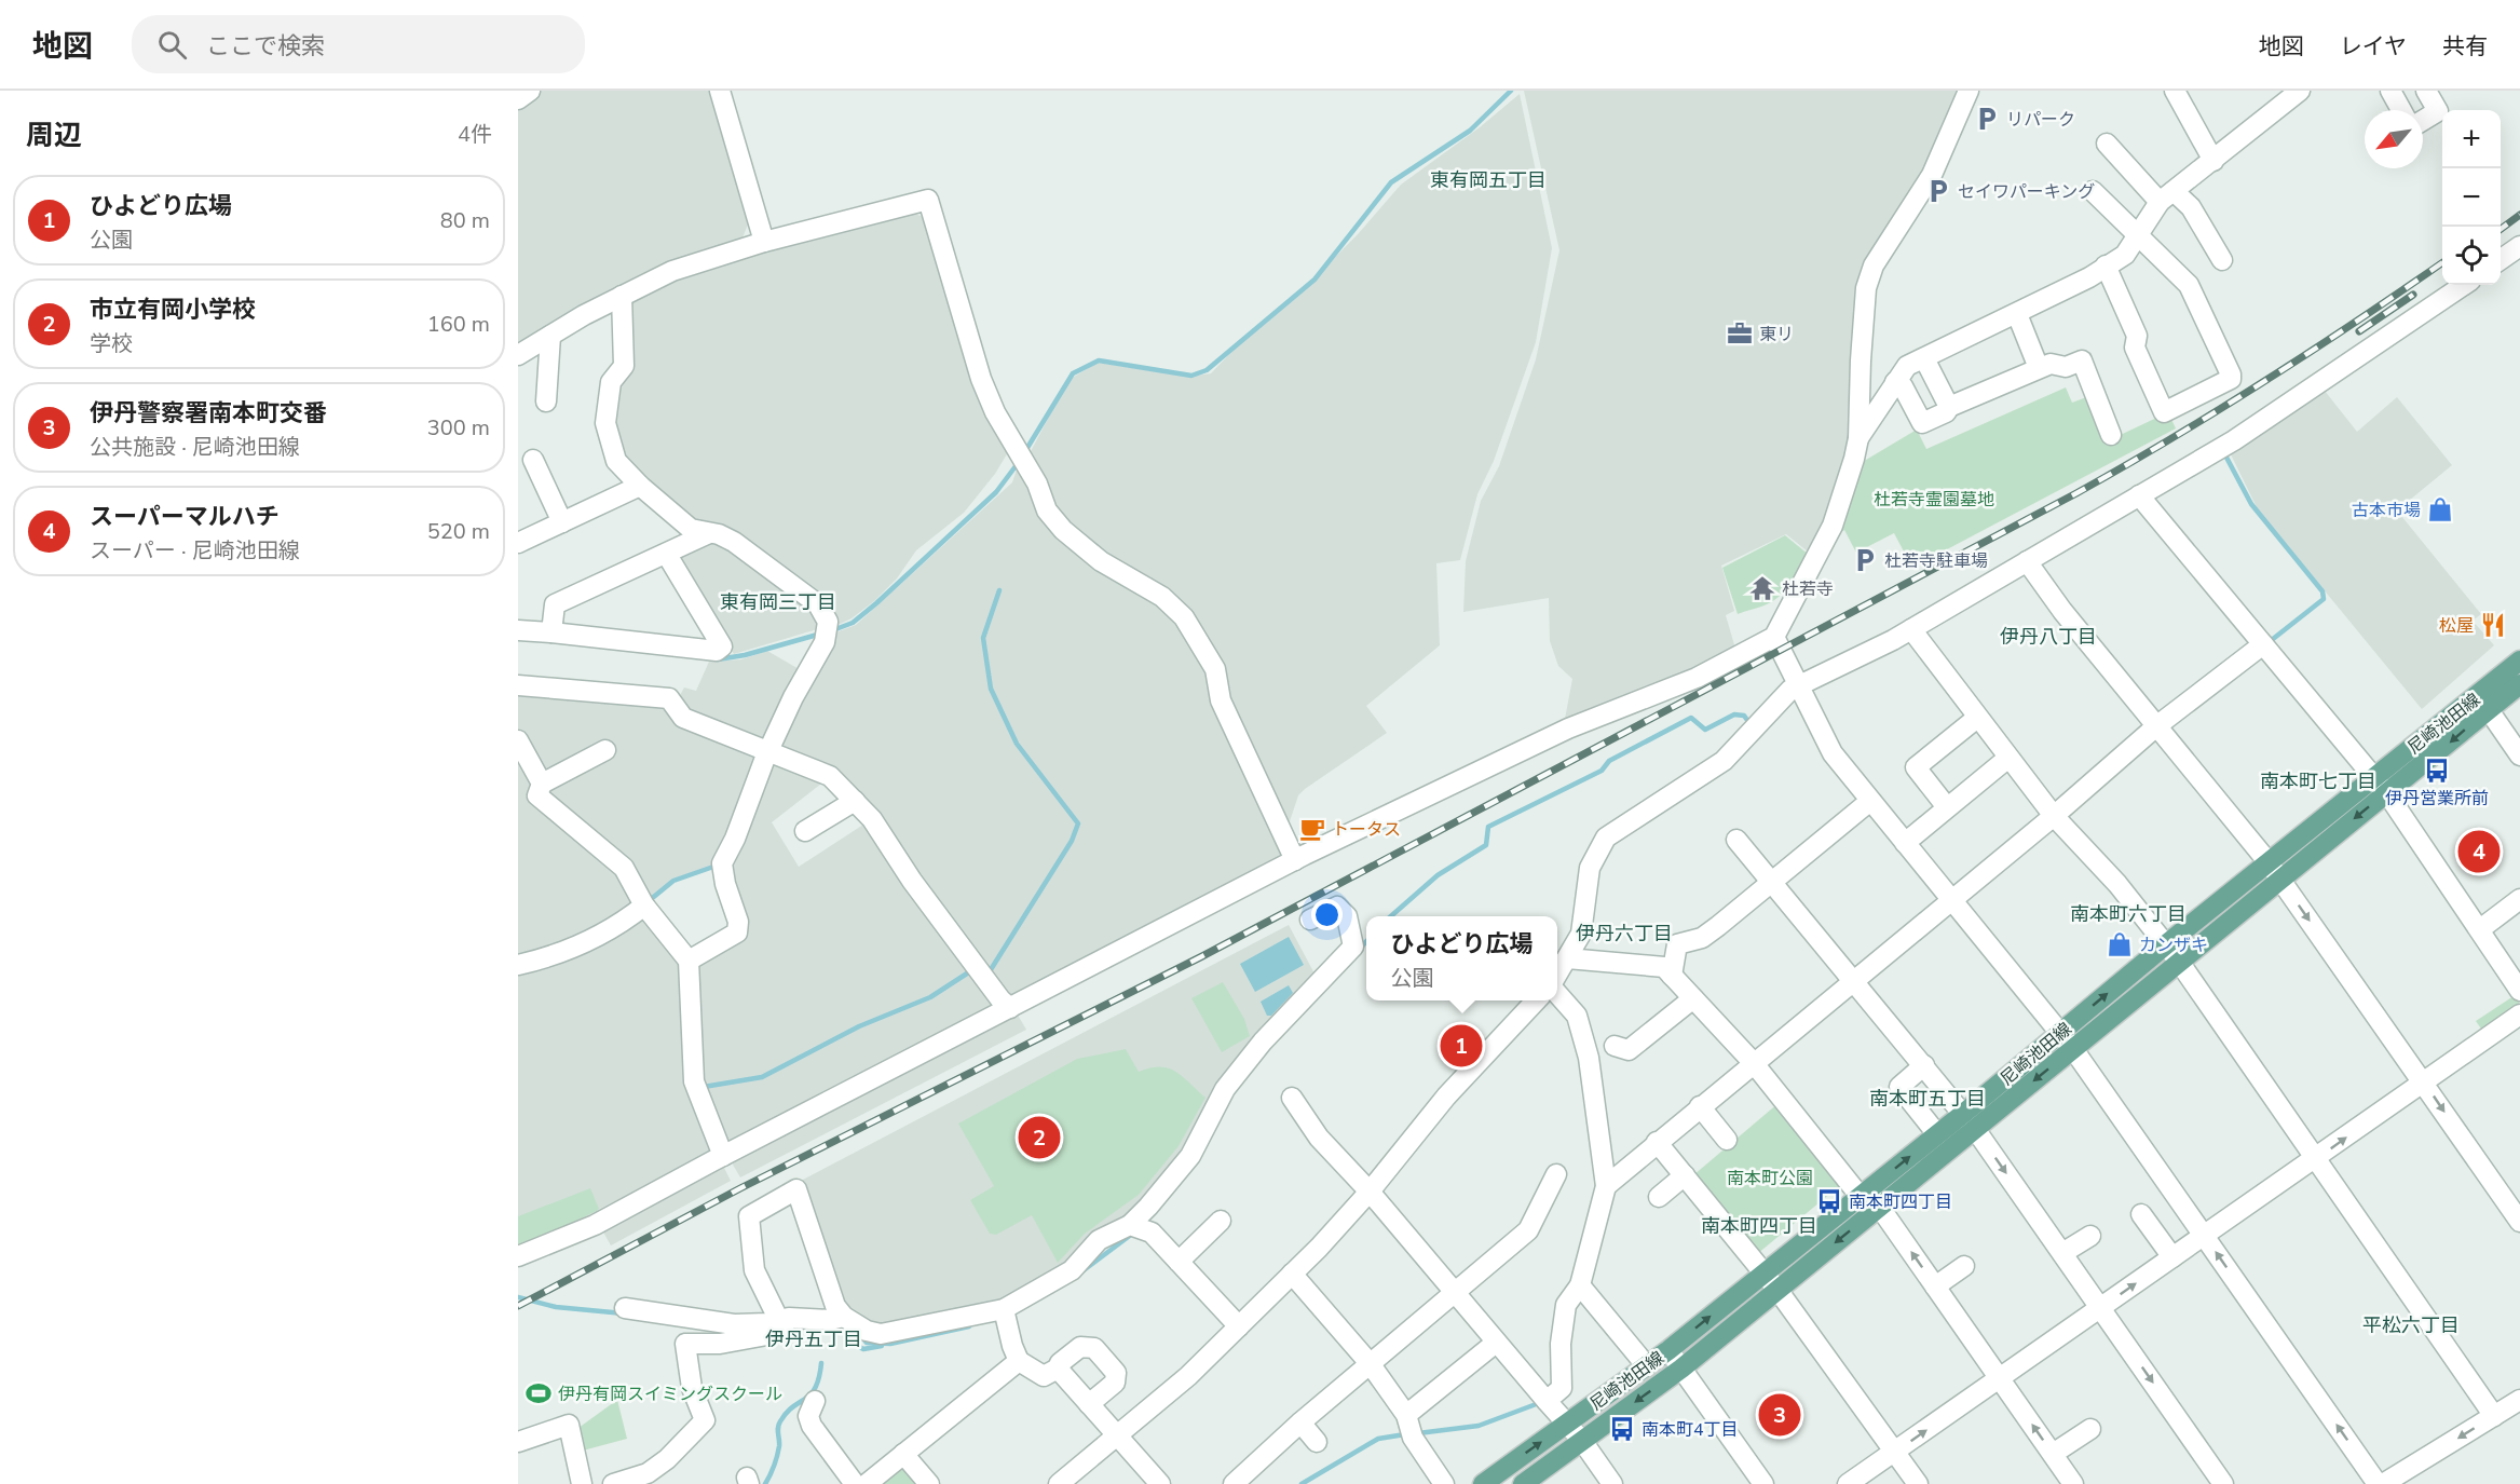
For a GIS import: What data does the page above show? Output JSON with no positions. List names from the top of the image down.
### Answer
{
  "streets": {
    "main road": ["尼崎池田線"]
  },
  "districts": [
    "東有岡五丁目",
    "東有岡三丁目",
    "伊丹八丁目",
    "南本町七丁目",
    "南本町六丁目",
    "伊丹六丁目",
    "南本町五丁目",
    "南本町四丁目",
    "平松六丁目",
    "伊丹五丁目"
  ],
  "parks": ["杜若寺霊園墓地", "南本町公園"],
  "places": {
    "parking": ["リパーク", "セイワパーキング", "杜若寺駐車場"],
    "office": ["東リ"],
    "shop": ["古本市場", "カンザキ"],
    "temple": ["杜若寺"],
    "restaurant": ["松屋"],
    "bus stop": ["伊丹営業所前", "南本町四丁目", "南本町4丁目"],
    "cafe": ["トータス"],
    "sports": ["伊丹有岡スイミングスクール"]
  },
  "north": "bottom left",
  "page": {
    "header": "地図",
    "search": "ここで検索",
    "nav": ["地図", "レイヤ", "共有"],
    "heading": ["周辺", "4件"],
    "map_buttons": ["+", "−"],
    "list": [
      {
        "mark": "1",
        "name": "ひよどり広場",
        "note": "公園",
        "value": "80 m"
      },
      {
        "mark": "2",
        "name": "市立有岡小学校",
        "note": "学校",
        "value": "160 m"
      },
      {
        "mark": "3",
        "name": "伊丹警察署南本町交番",
        "note": "公共施設 · 尼崎池田線",
        "value": "300 m"
      },
      {
        "mark": "4",
        "name": "スーパーマルハチ",
        "note": "スーパー · 尼崎池田線",
        "value": "520 m"
      }
    ],
    "pins": [
      "4",
      "1",
      "2",
      "3"
    ],
    "popup": ["ひよどり広場", "公園"]
  }
}
